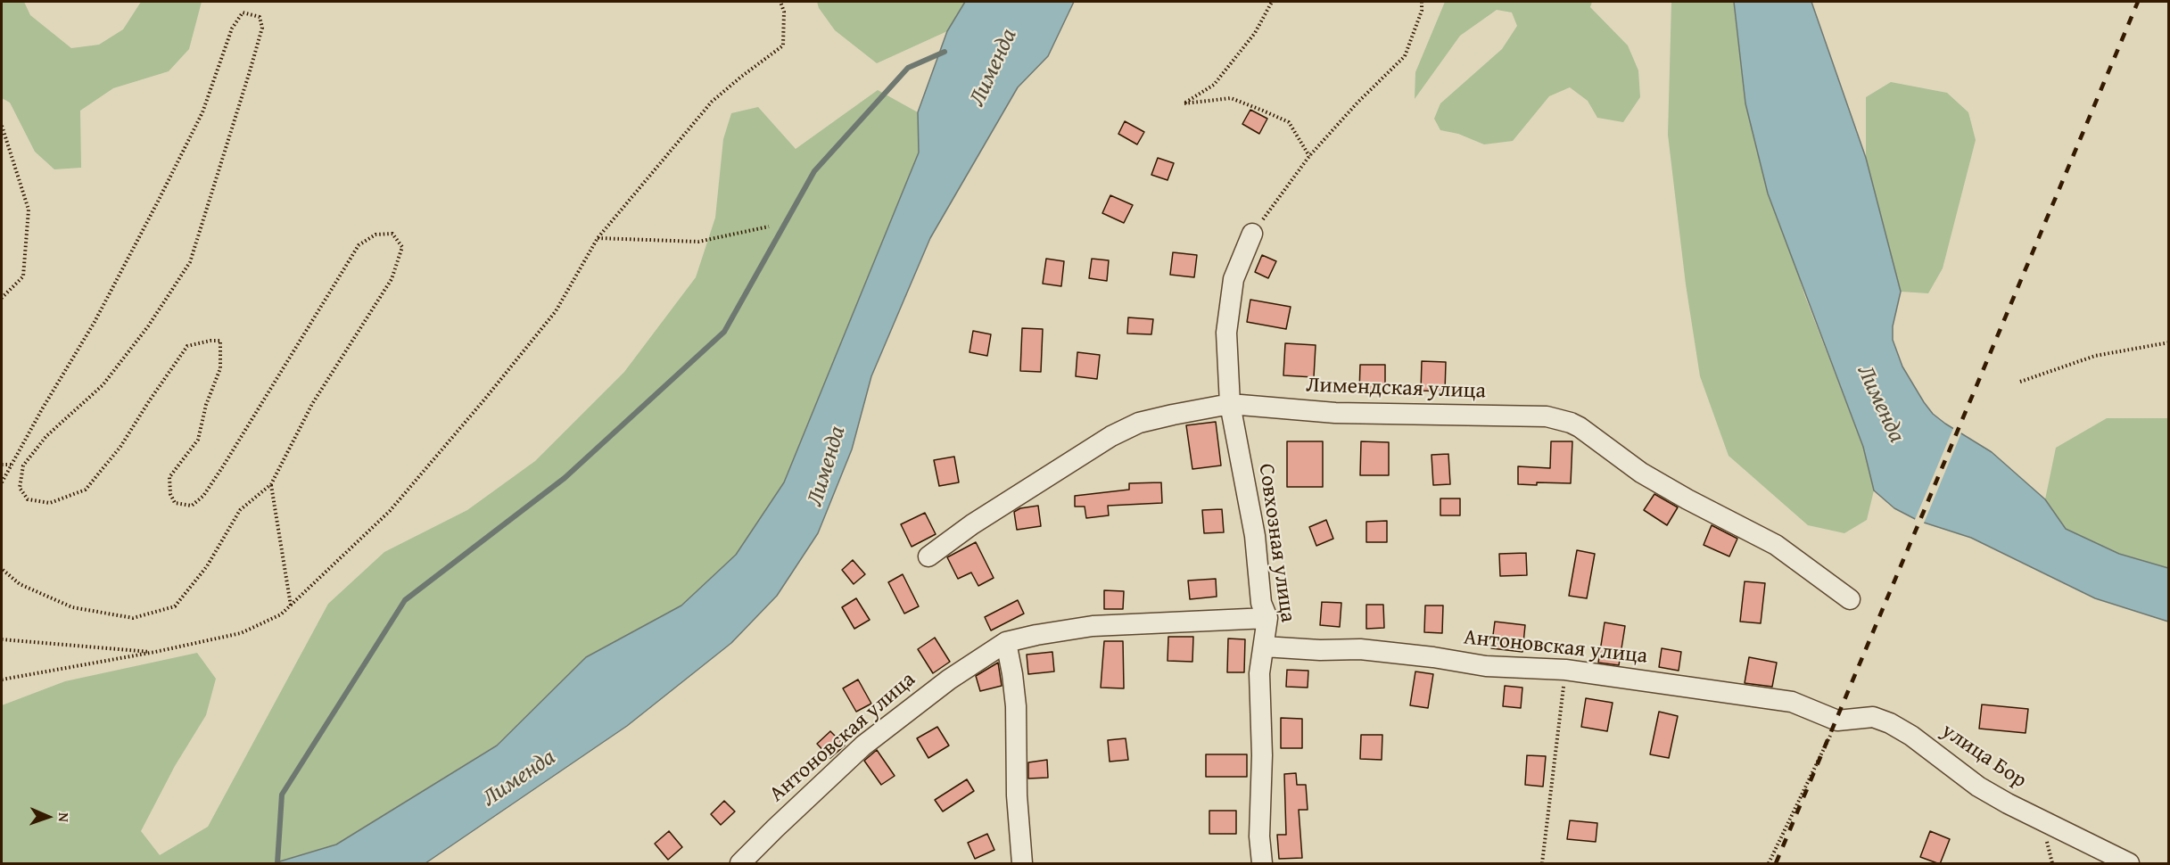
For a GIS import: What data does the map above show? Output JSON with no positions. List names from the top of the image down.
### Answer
{
  "streets": {
    "street": [
      "Лимендская улица",
      "Совхозная улица",
      "Антоновская улица",
      "улица Бор"
    ]
  },
  "crossings": [
    ["Лимендская улица", "Совхозная улица"],
    ["Совхозная улица", "Антоновская улица"],
    ["Антоновская улица", "улица Бор"]
  ],
  "water": ["Лименда"],
  "north": "right"
}
